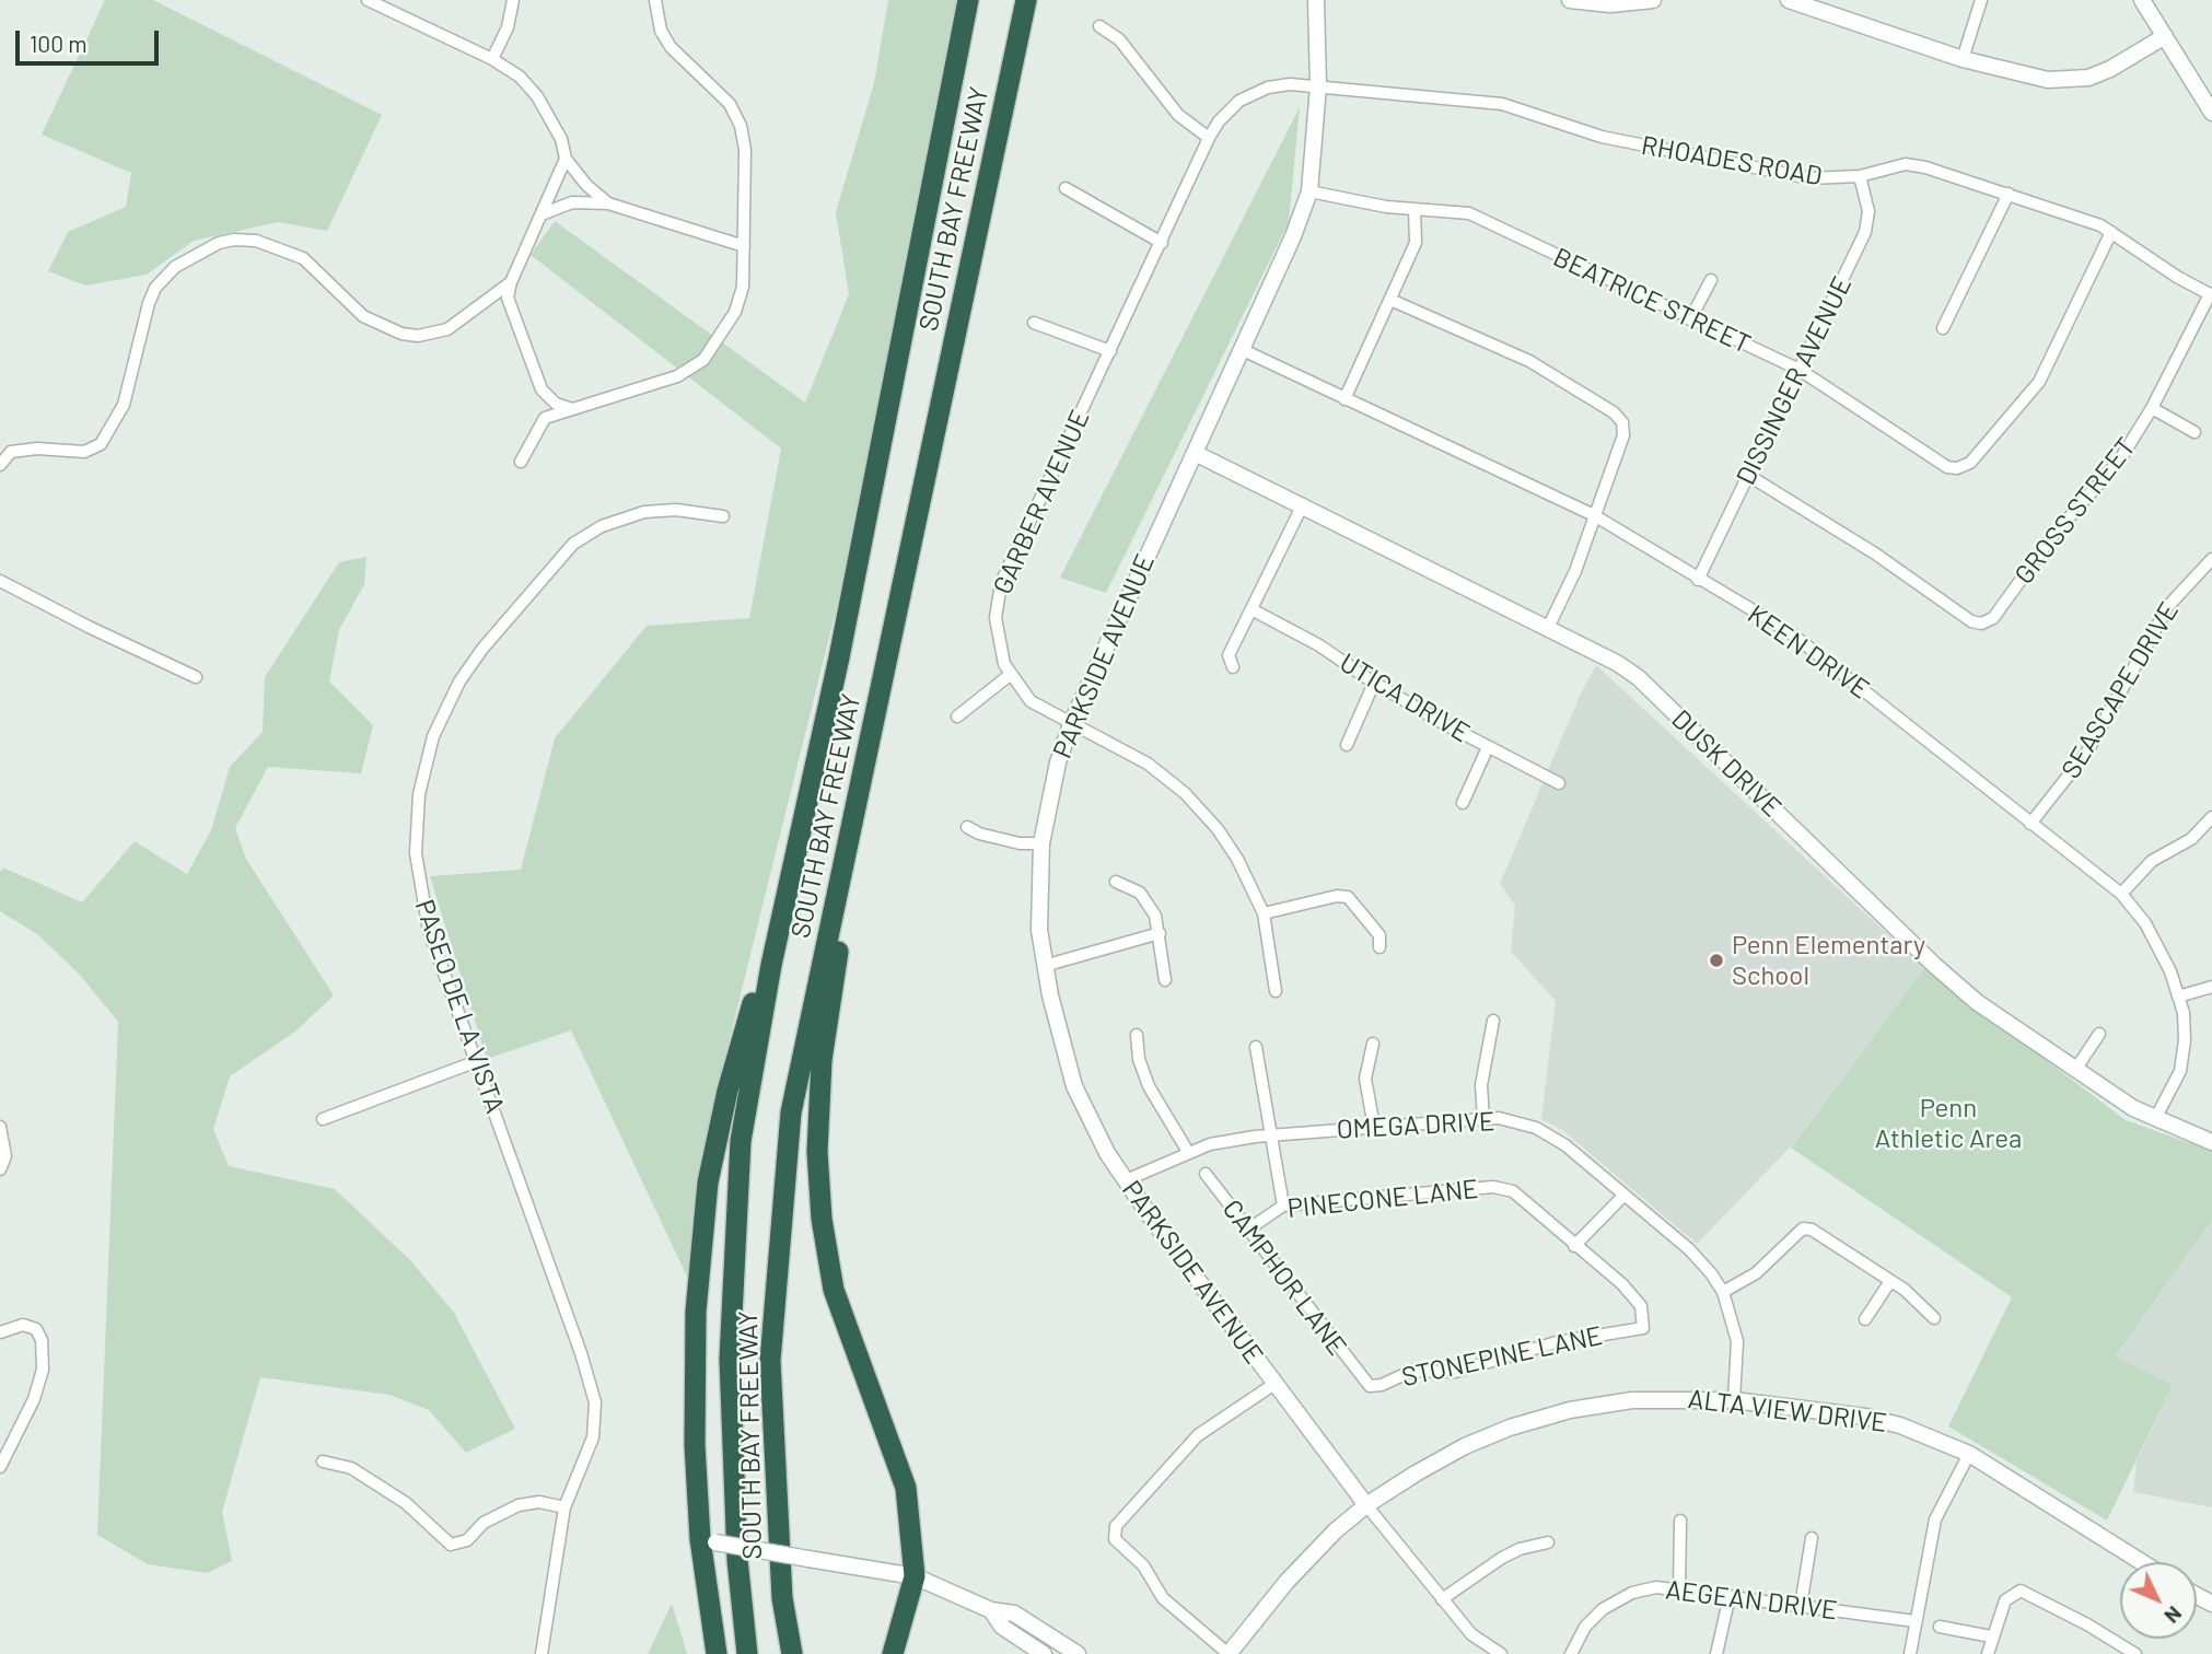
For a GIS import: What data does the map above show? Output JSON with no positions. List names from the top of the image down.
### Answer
{
  "streets": {
    "highway": ["SOUTH BAY FREEWAY"],
    "street": [
      "RHOADES ROAD",
      "BEATRICE STREET",
      "DISSINGER AVENUE",
      "GARBER AVENUE",
      "GROSS STREET",
      "KEEN DRIVE",
      "PARKSIDE AVENUE",
      "SEASCAPE DRIVE",
      "UTICA DRIVE",
      "DUSK DRIVE",
      "PASEO DE LA VISTA",
      "OMEGA DRIVE",
      "PINECONE LANE",
      "CAMPHOR LANE",
      "STONEPINE LANE",
      "ALTA VIEW DRIVE",
      "AEGEAN DRIVE"
    ]
  },
  "crossings": [
    ["RHOADES ROAD", "BEATRICE STREET"],
    ["RHOADES ROAD", "DISSINGER AVENUE"],
    ["RHOADES ROAD", "GARBER AVENUE"],
    ["RHOADES ROAD", "GROSS STREET"],
    ["RHOADES ROAD", "PARKSIDE AVENUE"],
    ["BEATRICE STREET", "DISSINGER AVENUE"],
    ["BEATRICE STREET", "PARKSIDE AVENUE"],
    ["DISSINGER AVENUE", "GROSS STREET"],
    ["DISSINGER AVENUE", "KEEN DRIVE"],
    ["GARBER AVENUE", "PARKSIDE AVENUE"],
    ["KEEN DRIVE", "PARKSIDE AVENUE"],
    ["KEEN DRIVE", "SEASCAPE DRIVE"],
    ["KEEN DRIVE", "DUSK DRIVE"],
    ["PARKSIDE AVENUE", "DUSK DRIVE"],
    ["PARKSIDE AVENUE", "OMEGA DRIVE"],
    ["PARKSIDE AVENUE", "ALTA VIEW DRIVE"],
    ["OMEGA DRIVE", "ALTA VIEW DRIVE"],
    ["PINECONE LANE", "CAMPHOR LANE"],
    ["PINECONE LANE", "STONEPINE LANE"],
    ["CAMPHOR LANE", "STONEPINE LANE"]
  ],
  "parks": ["Penn Athletic Area"],
  "places": ["Penn Elementary School"],
  "scale_bar": "100 m",
  "north": "bottom right"
}
